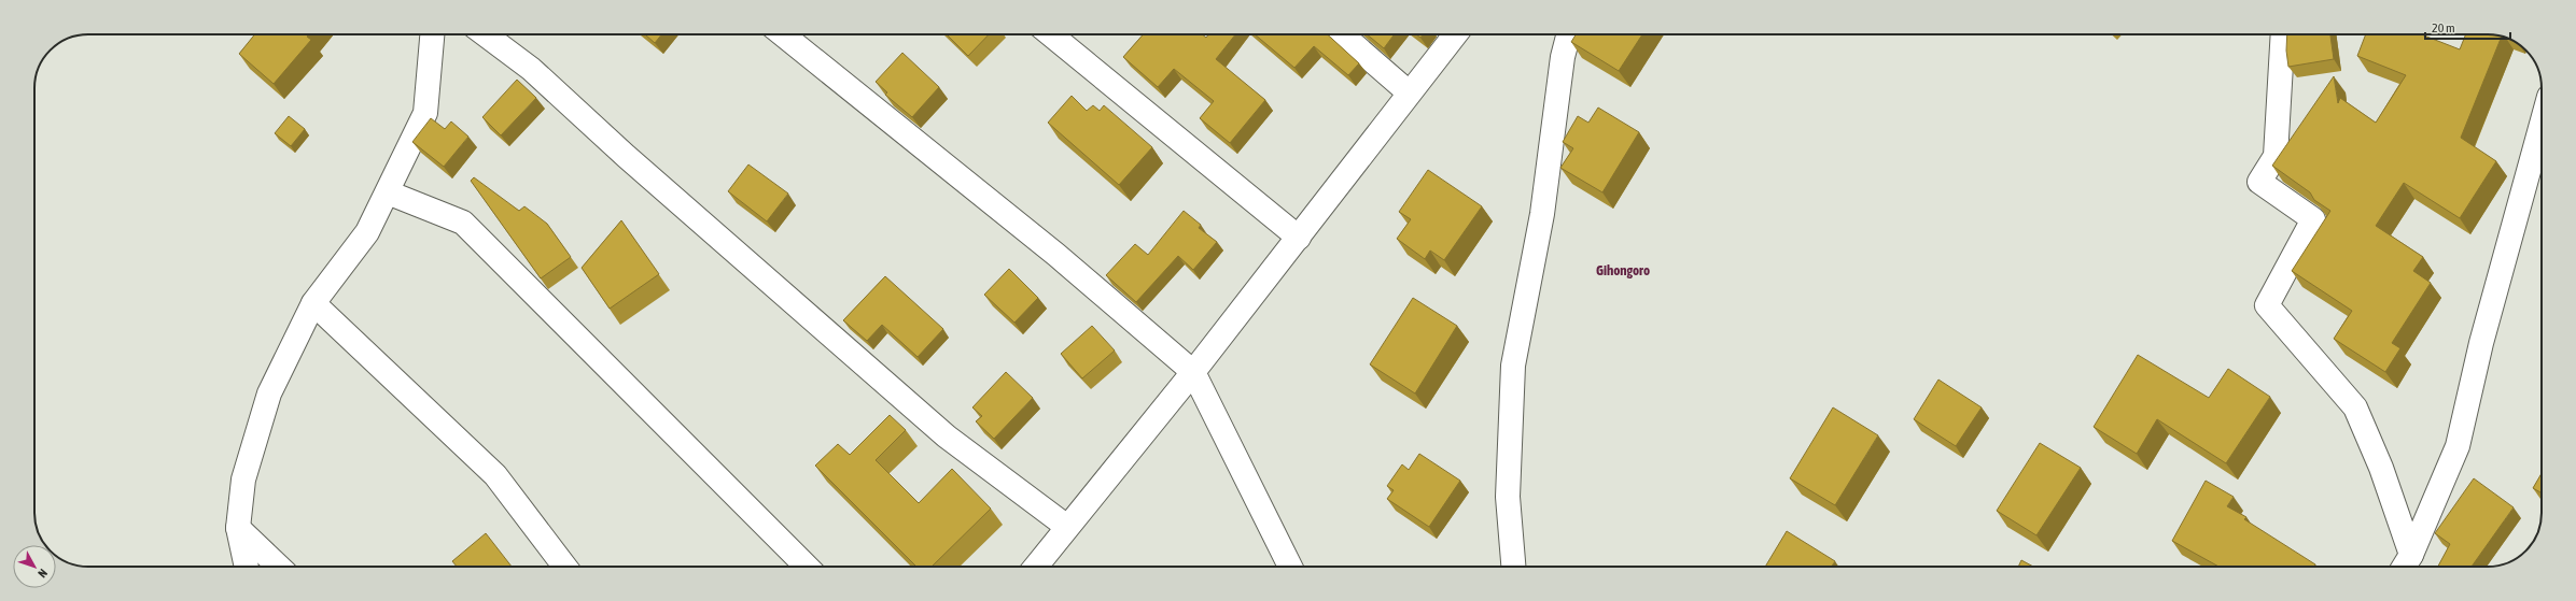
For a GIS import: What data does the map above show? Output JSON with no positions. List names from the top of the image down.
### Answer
{
  "districts": ["Gihongoro"],
  "scale_bar": "20 m",
  "north": "bottom right"
}
